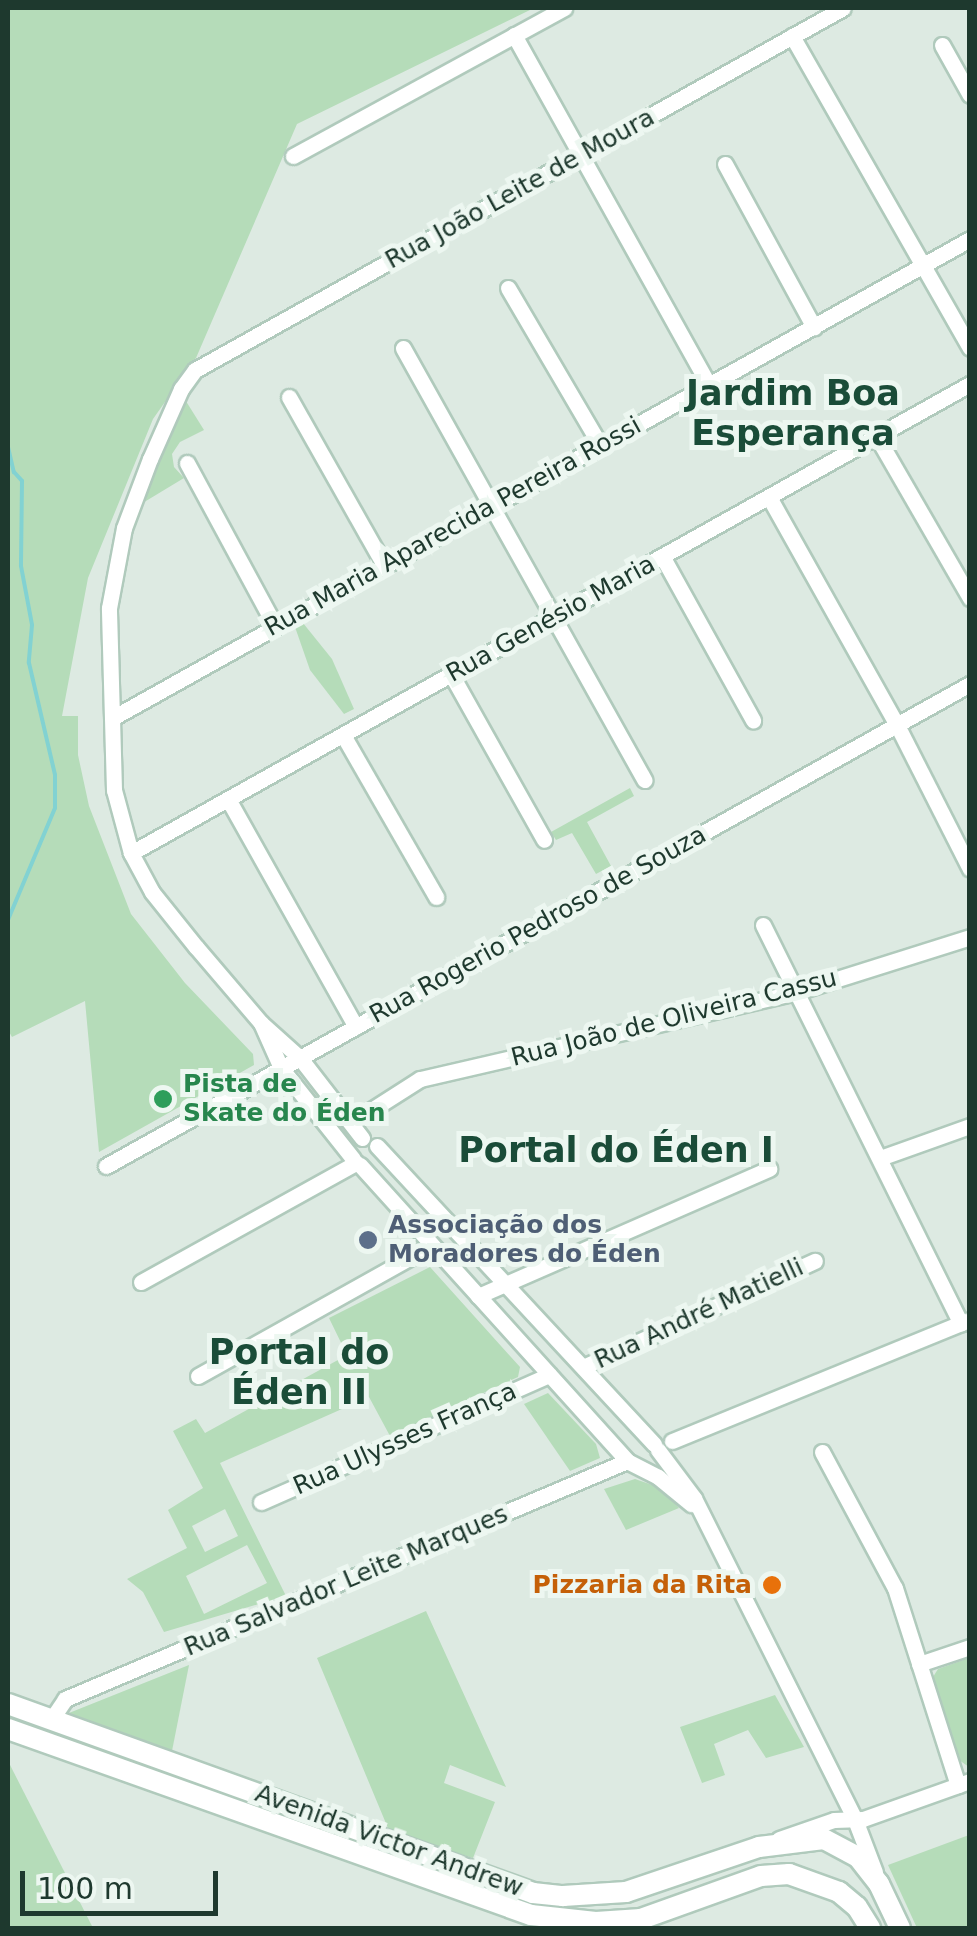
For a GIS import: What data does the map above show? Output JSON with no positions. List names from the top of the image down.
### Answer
{
  "streets": {
    "main road": ["Avenida Victor Andrew"],
    "street": [
      "Rua João Leite de Moura",
      "Rua Maria Aparecida Pereira Rossi",
      "Rua Genésio Maria",
      "Rua Rogerio Pedroso de Souza",
      "Rua João de Oliveira Cassu",
      "Rua André Matielli",
      "Rua Ulysses França",
      "Rua Salvador Leite Marques"
    ]
  },
  "crossings": [
    ["Rua Salvador Leite Marques", "Avenida Victor Andrew"]
  ],
  "districts": ["Jardim Boa Esperança", "Portal do Éden I", "Portal do Éden II"],
  "places": ["Pista de Skate do Éden", "Associação dos Moradores do Éden", "Pizzaria da Rita"],
  "scale_bar": "100 m"
}
